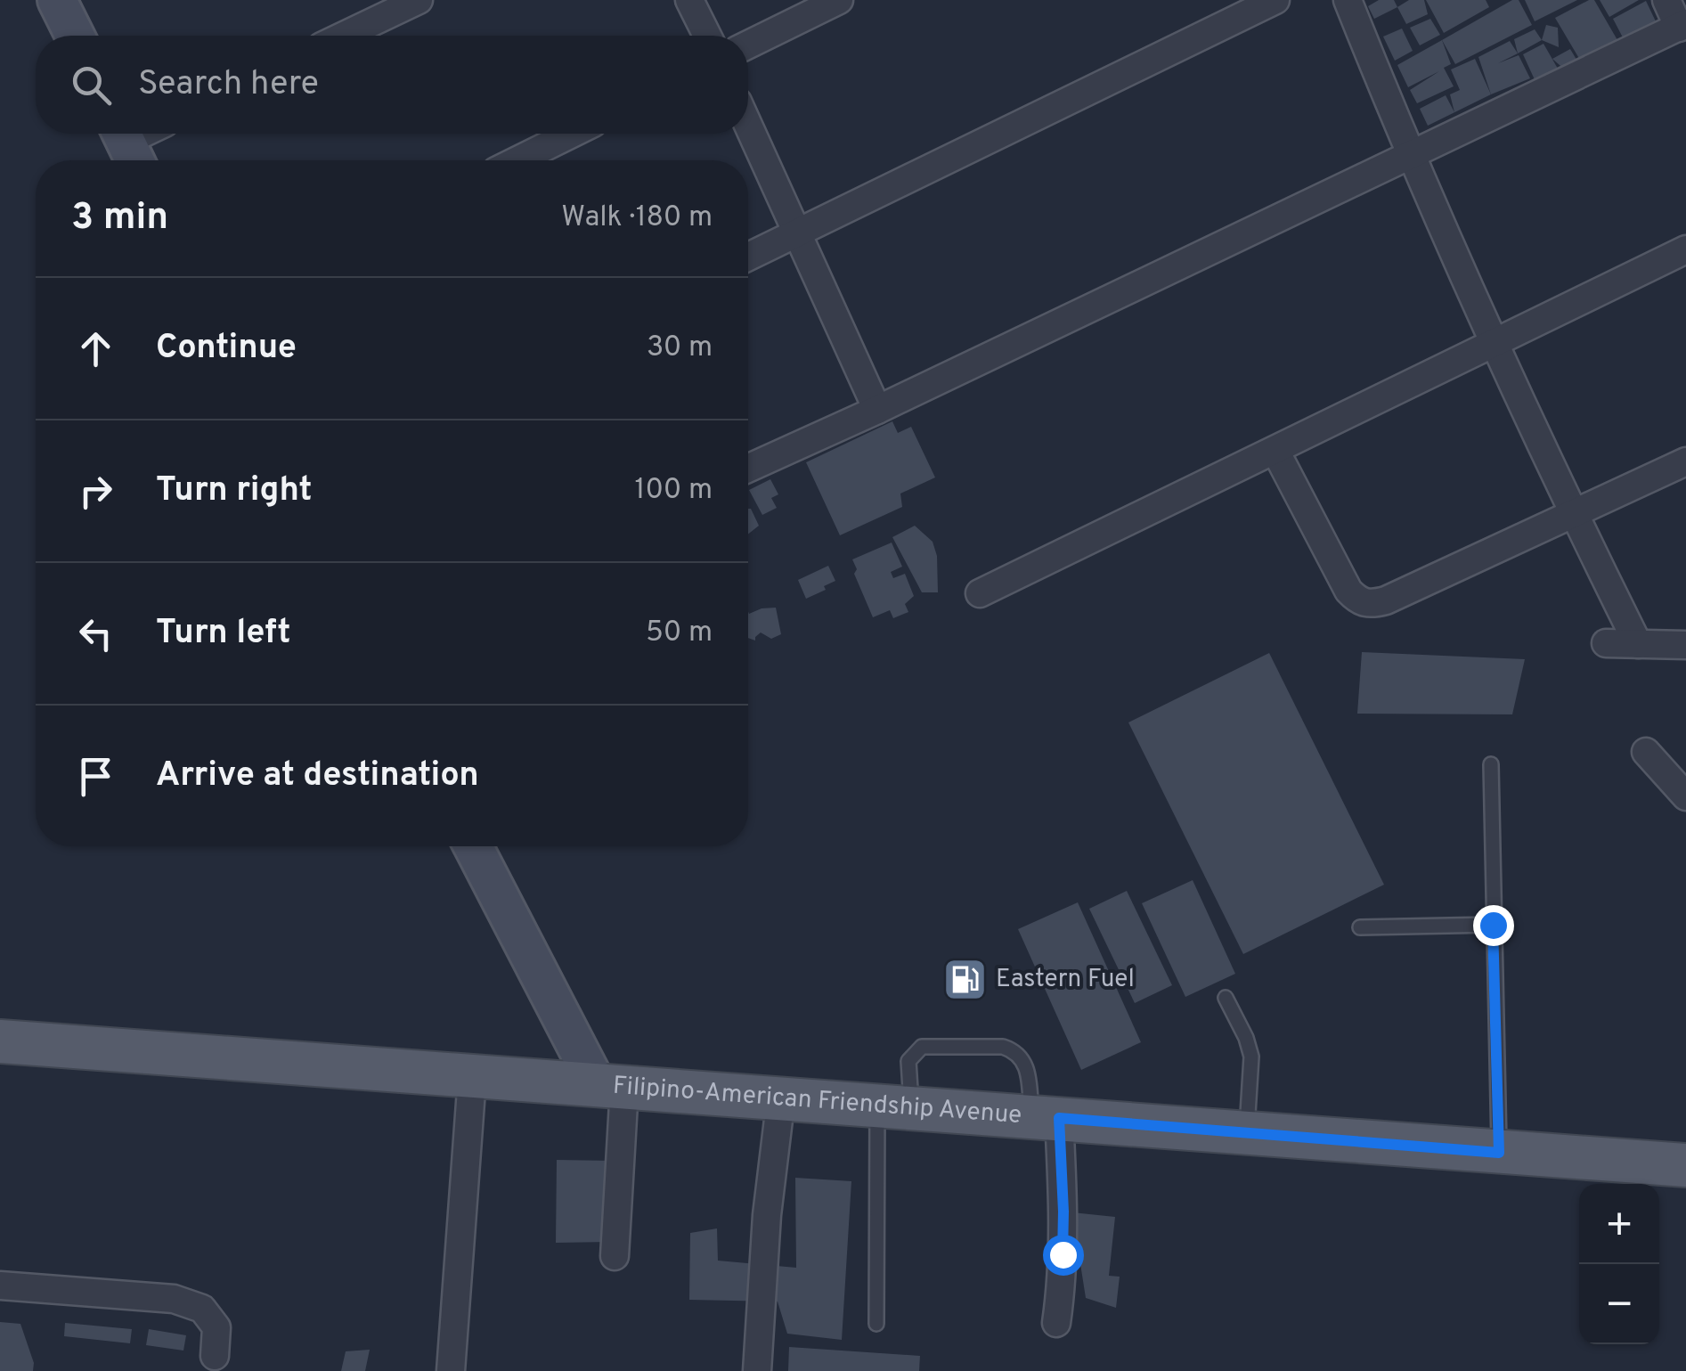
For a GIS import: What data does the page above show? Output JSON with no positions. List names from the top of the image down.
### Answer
{
  "streets": {
    "main road": ["Filipino-American Friendship Avenue"]
  },
  "places": {
    "fuel station": ["Eastern Fuel"]
  },
  "page": {
    "search": "Search here",
    "heading": ["3 min", "Walk · 180 m"],
    "list": [
      ["Continue", "30 m"],
      ["Turn right", "100 m"],
      ["Turn left", "50 m"],
      "Arrive at destination"
    ],
    "map_buttons": ["+", "−"]
  }
}
